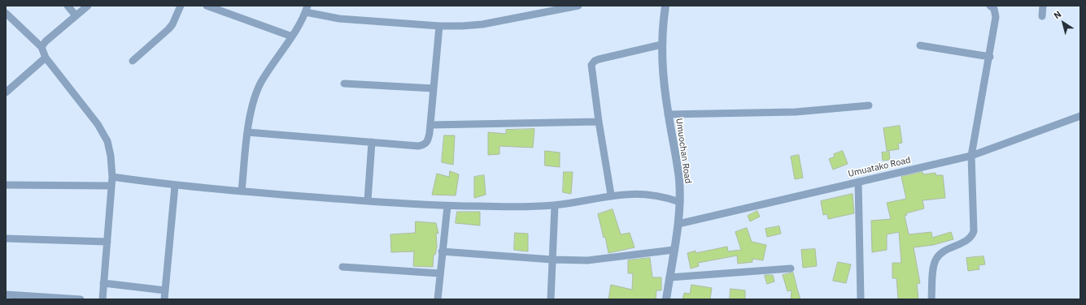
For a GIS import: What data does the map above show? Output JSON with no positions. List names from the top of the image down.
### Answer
{
  "streets": {
    "street": ["Umuochan Road", "Umuatako Road"]
  },
  "crossings": [
    ["Umuochan Road", "Umuatako Road"]
  ],
  "north": "top left"
}
